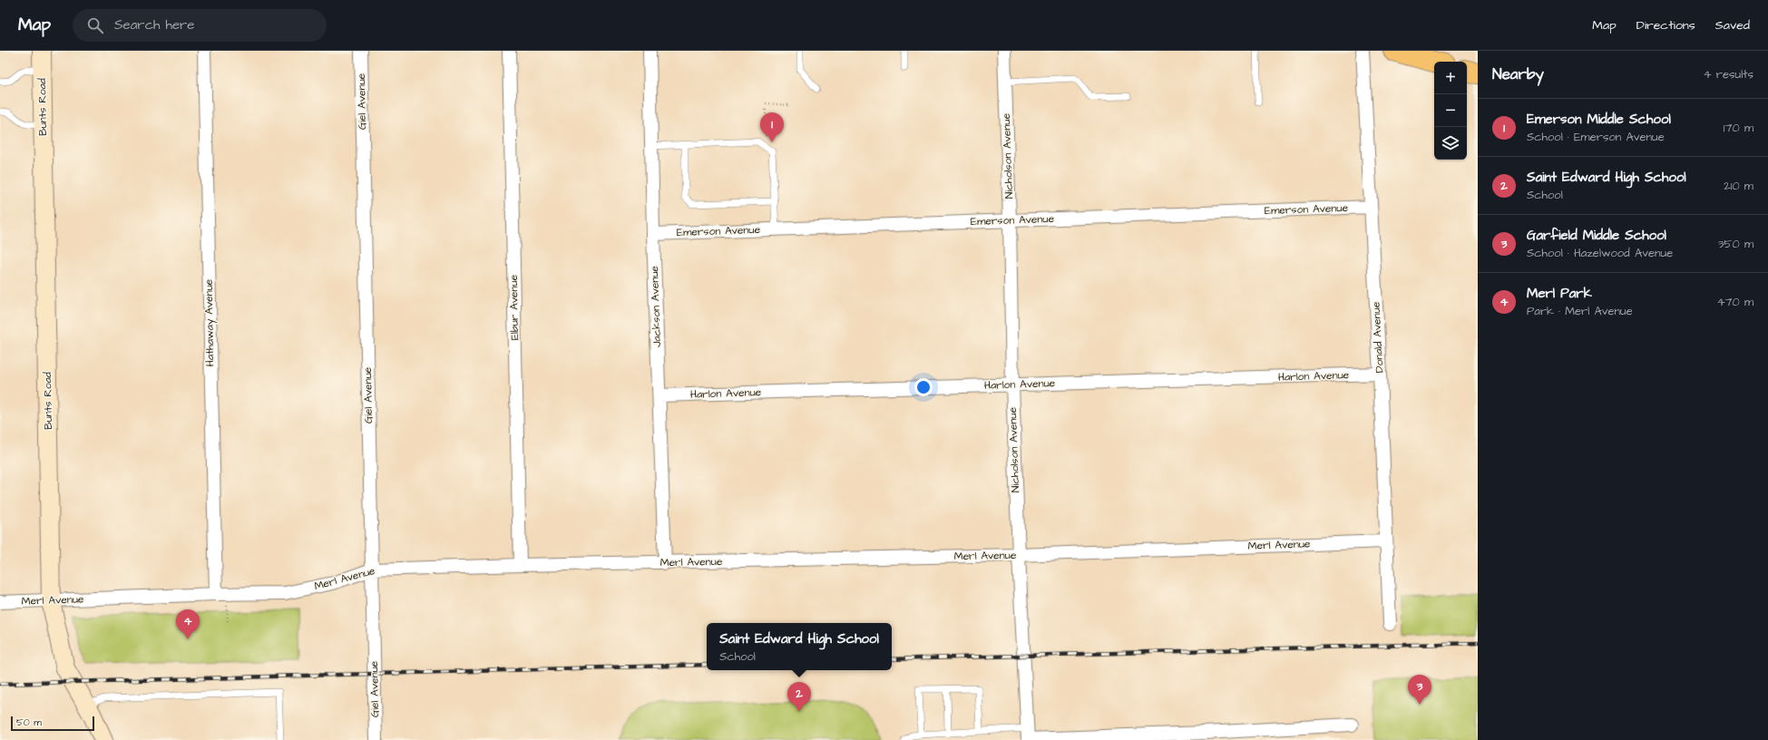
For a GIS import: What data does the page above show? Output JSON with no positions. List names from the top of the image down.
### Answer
{
  "streets": {
    "street": [
      "Giel Avenue",
      "Bunts Road",
      "Nicholson Avenue",
      "Emerson Avenue",
      "Jackson Avenue",
      "Elbur Avenue",
      "Hathaway Avenue",
      "Donald Avenue",
      "Harlon Avenue",
      "Merl Avenue"
    ]
  },
  "crossings": [
    ["Giel Avenue", "Merl Avenue"],
    ["Bunts Road", "Merl Avenue"],
    ["Nicholson Avenue", "Emerson Avenue"],
    ["Nicholson Avenue", "Harlon Avenue"],
    ["Nicholson Avenue", "Merl Avenue"],
    ["Emerson Avenue", "Jackson Avenue"],
    ["Emerson Avenue", "Donald Avenue"],
    ["Jackson Avenue", "Harlon Avenue"],
    ["Jackson Avenue", "Merl Avenue"],
    ["Elbur Avenue", "Merl Avenue"],
    ["Hathaway Avenue", "Merl Avenue"],
    ["Donald Avenue", "Harlon Avenue"],
    ["Donald Avenue", "Merl Avenue"]
  ],
  "scale_bar": "50 m",
  "page": {
    "header": "Map",
    "search": "Search here",
    "nav": ["Map", "Directions", "Saved"],
    "heading": ["Nearby", "4 results"],
    "map_buttons": ["+", "−"],
    "list": [
      {
        "mark": "1",
        "name": "Emerson Middle School",
        "note": "School · Emerson Avenue",
        "value": "170 m"
      },
      {
        "mark": "2",
        "name": "Saint Edward High School",
        "note": "School",
        "value": "210 m"
      },
      {
        "mark": "3",
        "name": "Garfield Middle School",
        "note": "School · Hazelwood Avenue",
        "value": "350 m"
      },
      {
        "mark": "4",
        "name": "Merl Park",
        "note": "Park · Merl Avenue",
        "value": "470 m"
      }
    ],
    "pins": [
      "1",
      "4",
      "3",
      "2"
    ],
    "popup": ["Saint Edward High School", "School"],
    "scale": "50 m"
  }
}
